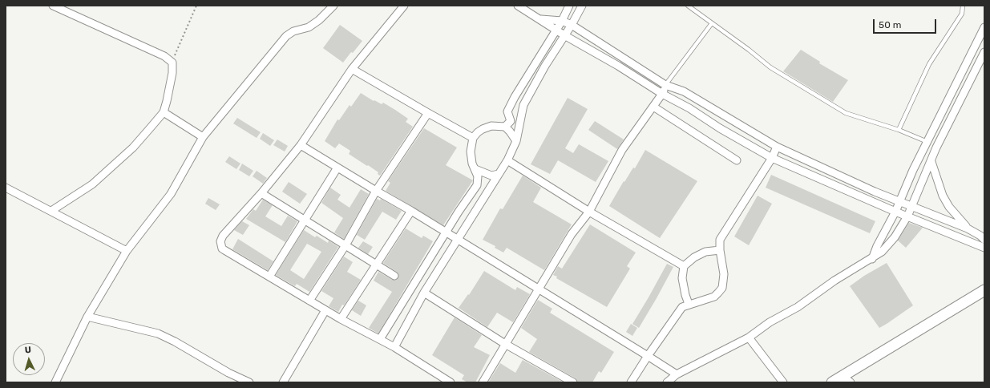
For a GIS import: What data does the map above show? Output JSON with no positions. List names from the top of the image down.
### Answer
{
  "scale_bar": "50 m",
  "north": "top"
}
